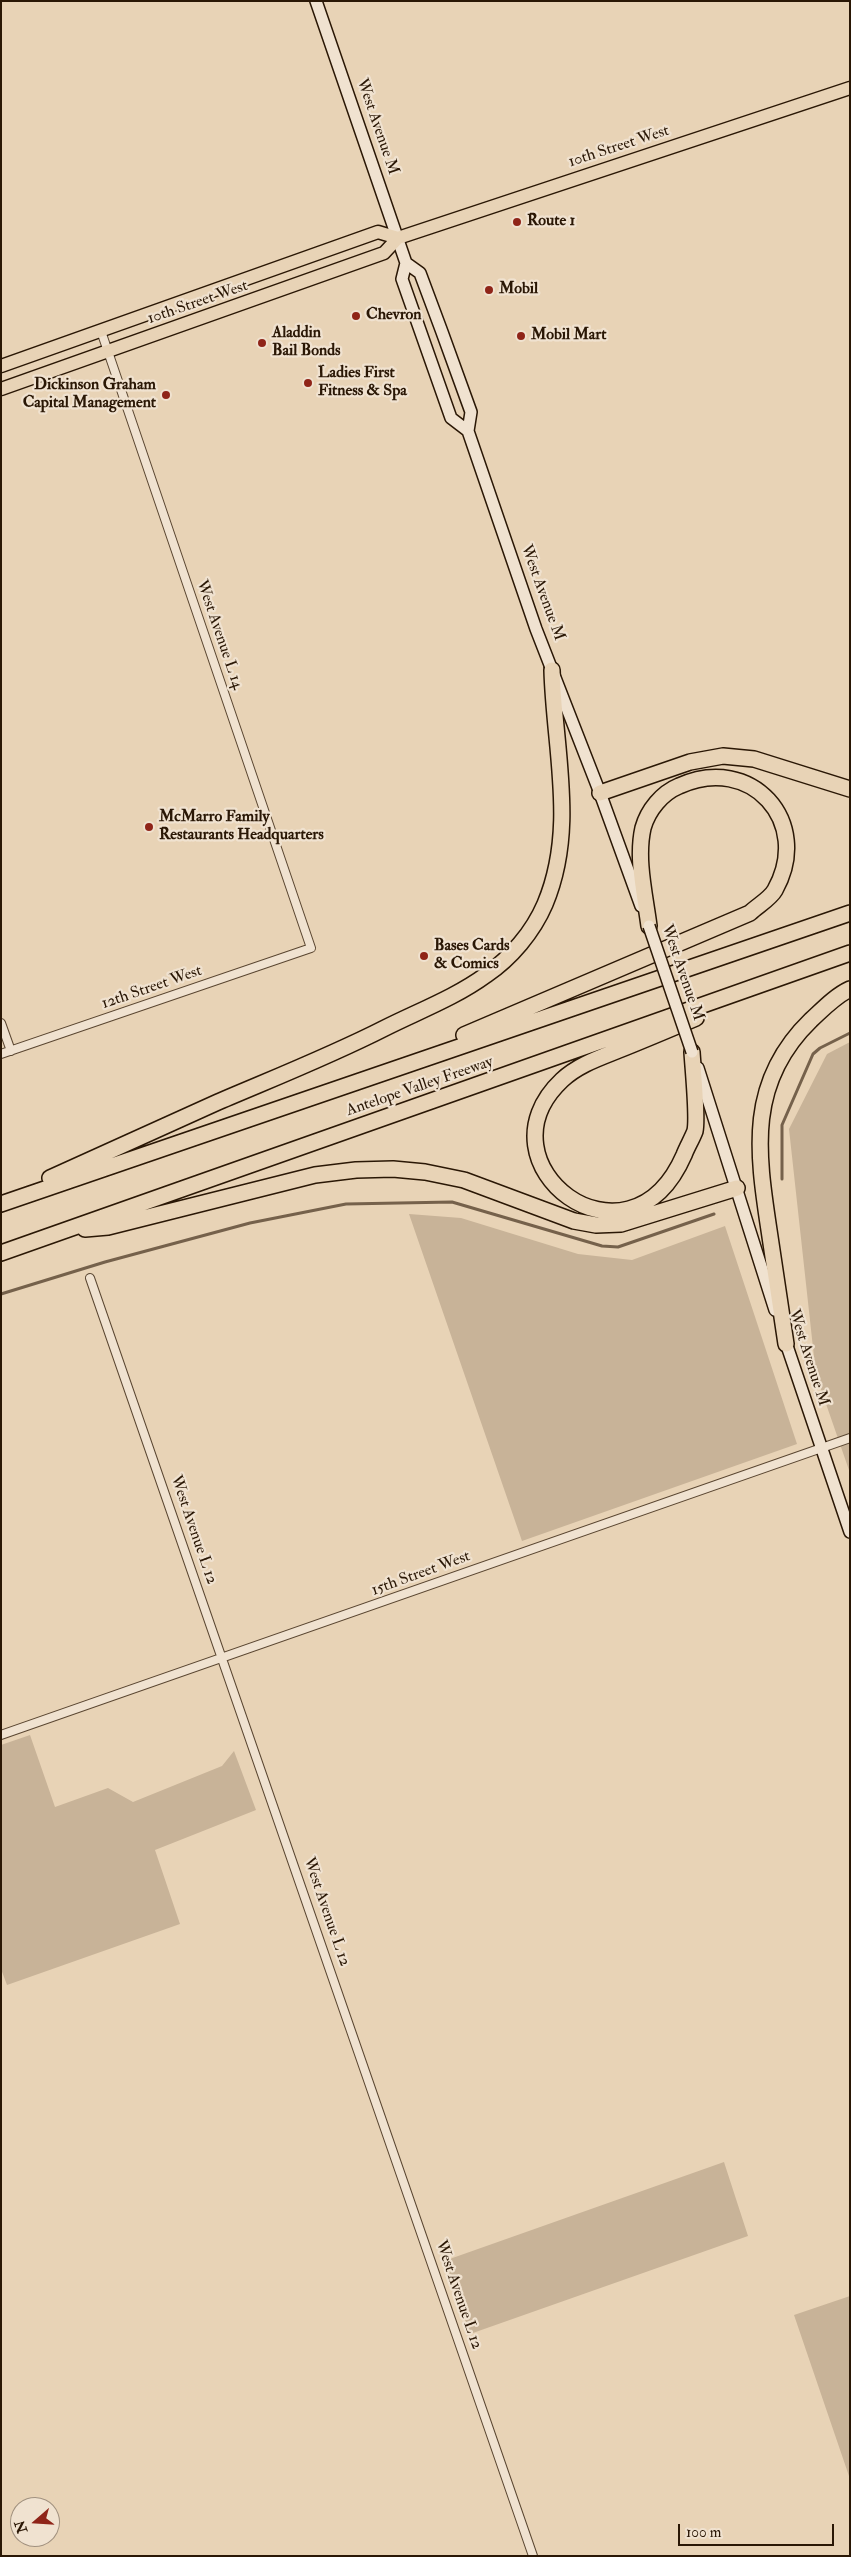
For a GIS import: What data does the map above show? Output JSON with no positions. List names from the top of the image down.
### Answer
{
  "streets": {
    "highway": ["Antelope Valley Freeway"],
    "main road": ["West Avenue M", "10th Street West"],
    "street": [
      "West Avenue L 14",
      "12th Street West",
      "West Avenue L 12",
      "15th Street West"
    ]
  },
  "crossings": [
    ["West Avenue M", "10th Street West"],
    ["West Avenue M", "15th Street West"],
    ["10th Street West", "West Avenue L 14"],
    ["West Avenue L 14", "12th Street West"],
    ["West Avenue L 12", "15th Street West"]
  ],
  "places": [
    "Route 1",
    "Mobil",
    "Chevron",
    "Mobil Mart",
    "Aladdin Bail Bonds",
    "Ladies First Fitness & Spa",
    "Dickinson Graham Capital Management",
    "McMarro Family Restaurants Headquarters",
    "Bases Cards & Comics"
  ],
  "scale_bar": "100 m",
  "north": "left"
}
